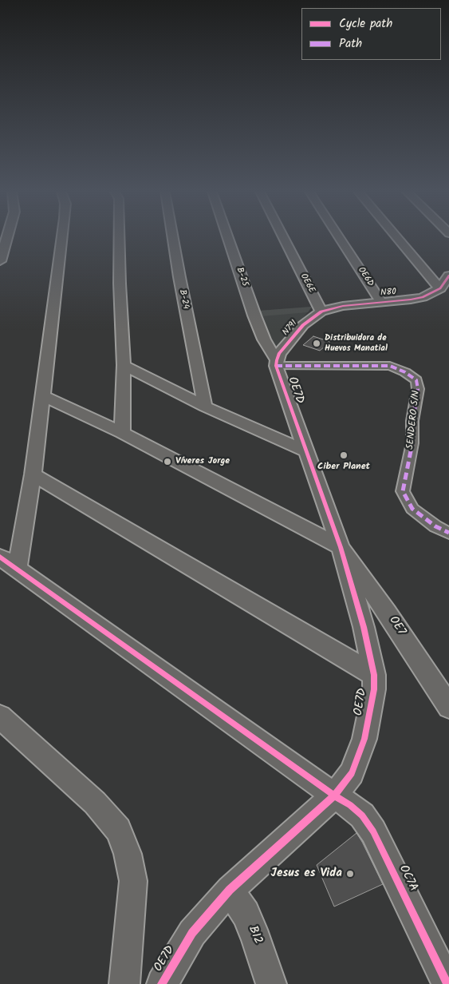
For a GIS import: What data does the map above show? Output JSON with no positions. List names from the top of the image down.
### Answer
{
  "streets": {
    "street": [
      "B-25",
      "OE6D",
      "OE6E",
      "N80",
      "B-24",
      "N79I",
      "OE7D",
      "SENDERO S/N",
      "OE7",
      "OC7A",
      "B12"
    ]
  },
  "crossings": [
    ["B-25", "N79I"],
    ["B-25", "OE7D"],
    ["B-25", "SENDERO S/N"],
    ["OE6D", "N80"],
    ["OE6E", "N80"],
    ["OE6E", "N79I"],
    ["N80", "N79I"],
    ["N79I", "OE7D"],
    ["N79I", "SENDERO S/N"],
    ["OE7D", "SENDERO S/N"],
    ["OE7D", "OE7"],
    ["OE7D", "OC7A"],
    ["OE7D", "B12"]
  ],
  "places": [
    "Distribuidora de Huevos Manatial",
    "Ciber Planet",
    "Víveres Jorge",
    "Jesus es Vida"
  ],
  "legend": ["Cycle path", "Path"]
}
